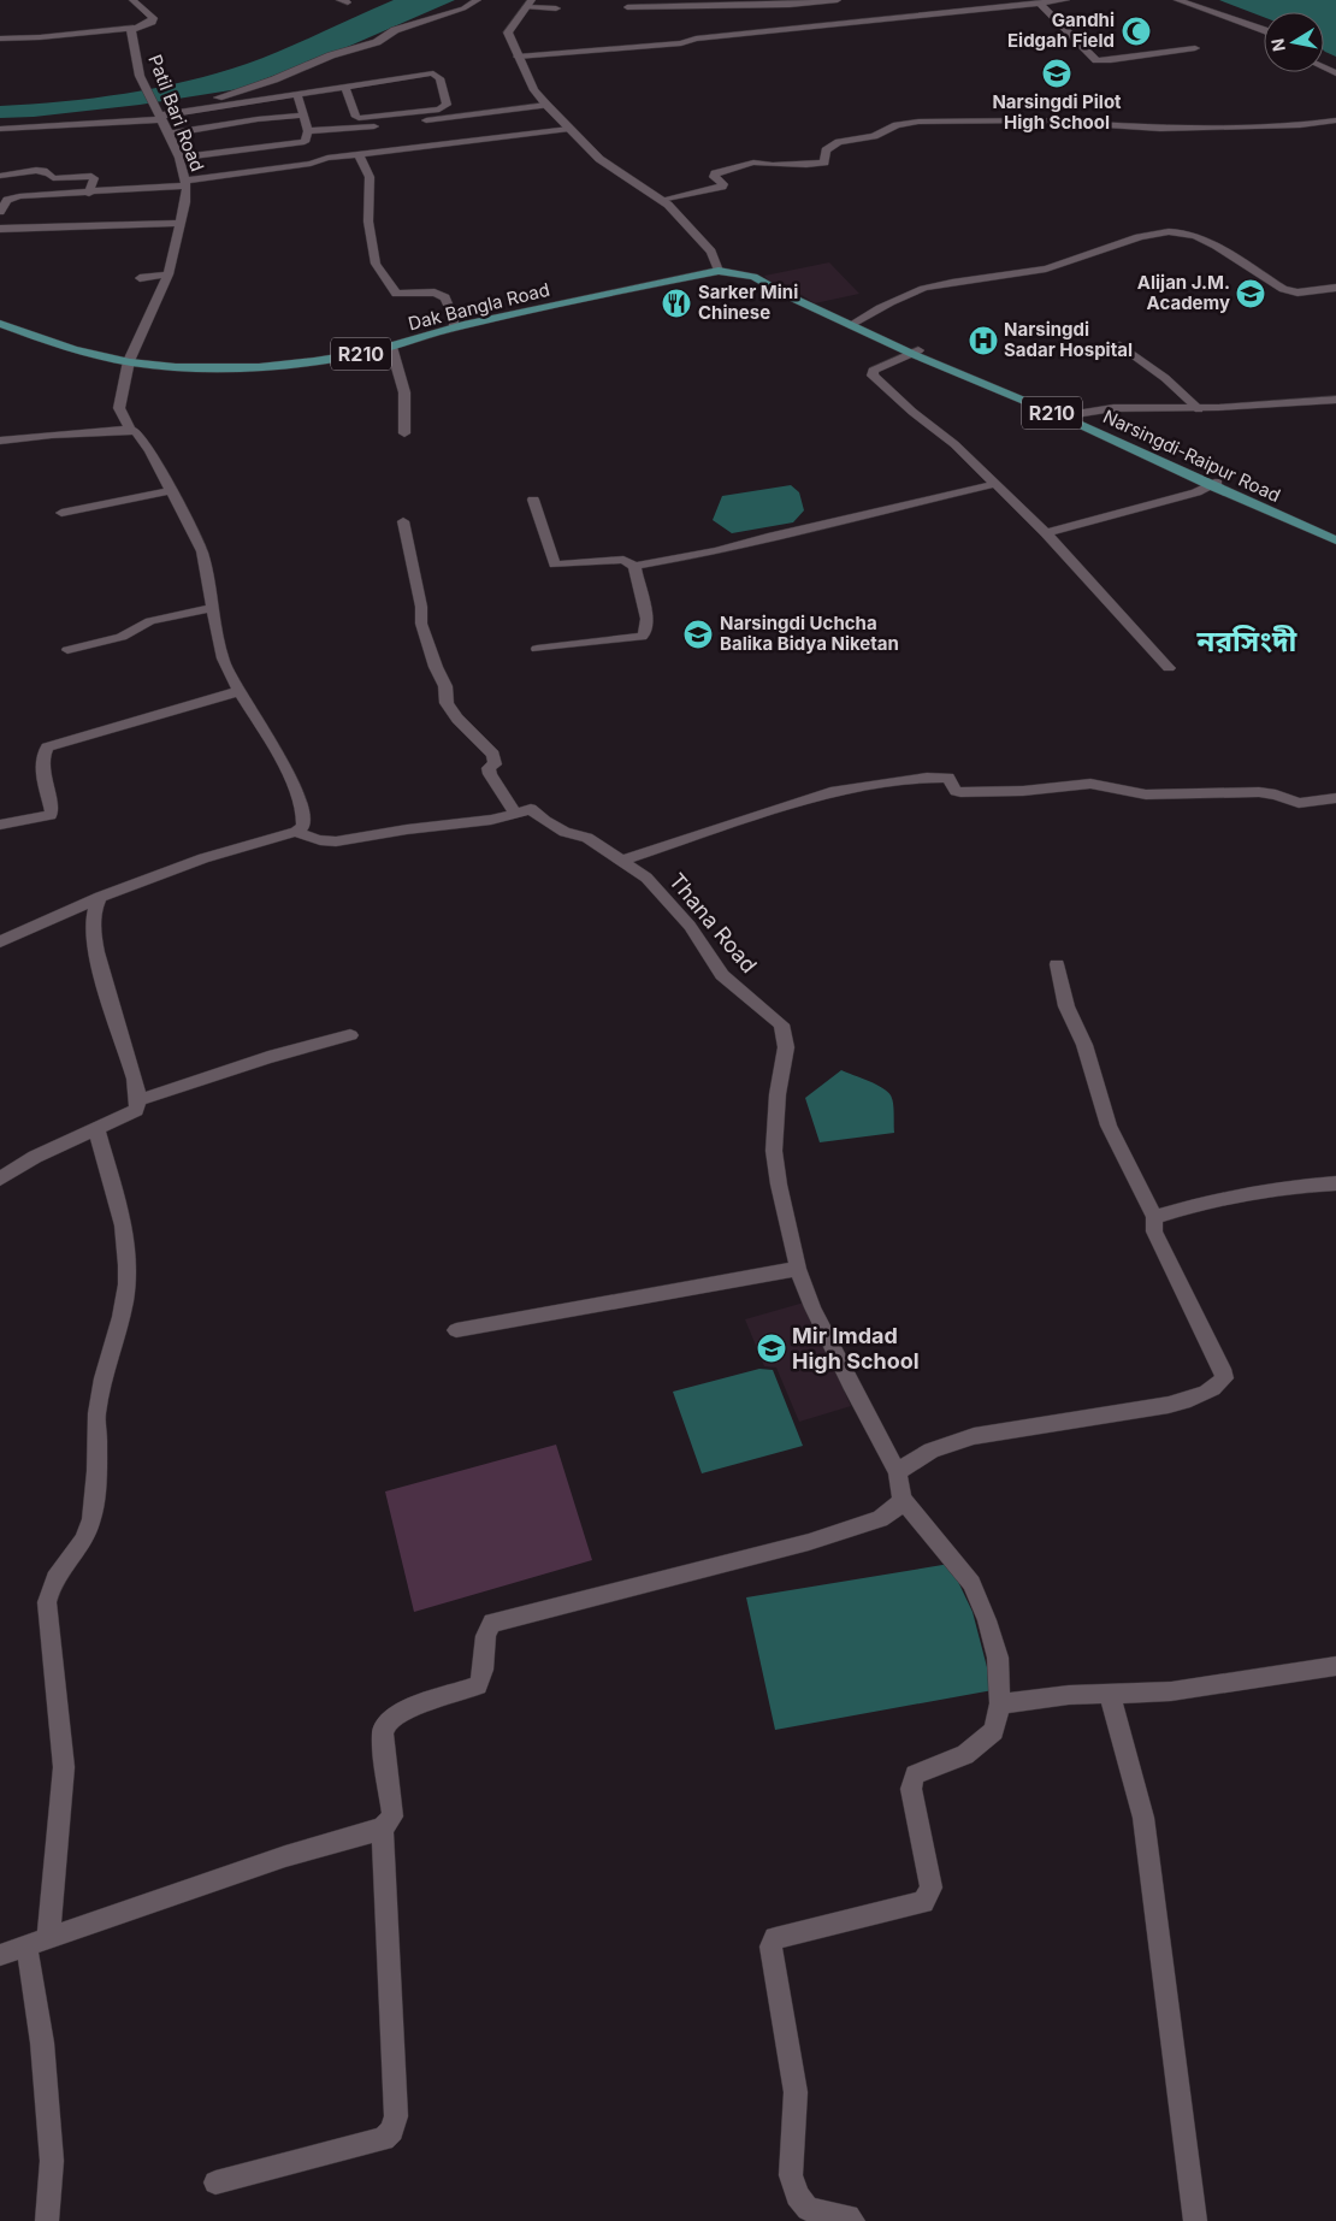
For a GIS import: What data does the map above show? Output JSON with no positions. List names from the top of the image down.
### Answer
{
  "streets": {
    "main road": ["Dak Bangla Road", "R210", "Narsingdi-Raipur Road"],
    "street": ["Patil Bari Road", "Thana Road"]
  },
  "crossings": [
    ["Patil Bari Road", "Dak Bangla Road"],
    ["Patil Bari Road", "Thana Road"],
    ["Dak Bangla Road", "Narsingdi-Raipur Road"]
  ],
  "districts": ["নরসিংদী"],
  "places": {
    "mosque": ["Gandhi Eidgah Field"],
    "school or university": [
      "Narsingdi Pilot High School",
      "Alijan J.M. Academy",
      "Narsingdi Uchcha Balika Bidya Niketan",
      "Mir Imdad High School"
    ],
    "restaurant": ["Sarker Mini Chinese"],
    "hospital": ["Narsingdi Sadar Hospital"]
  },
  "north": "left"
}
